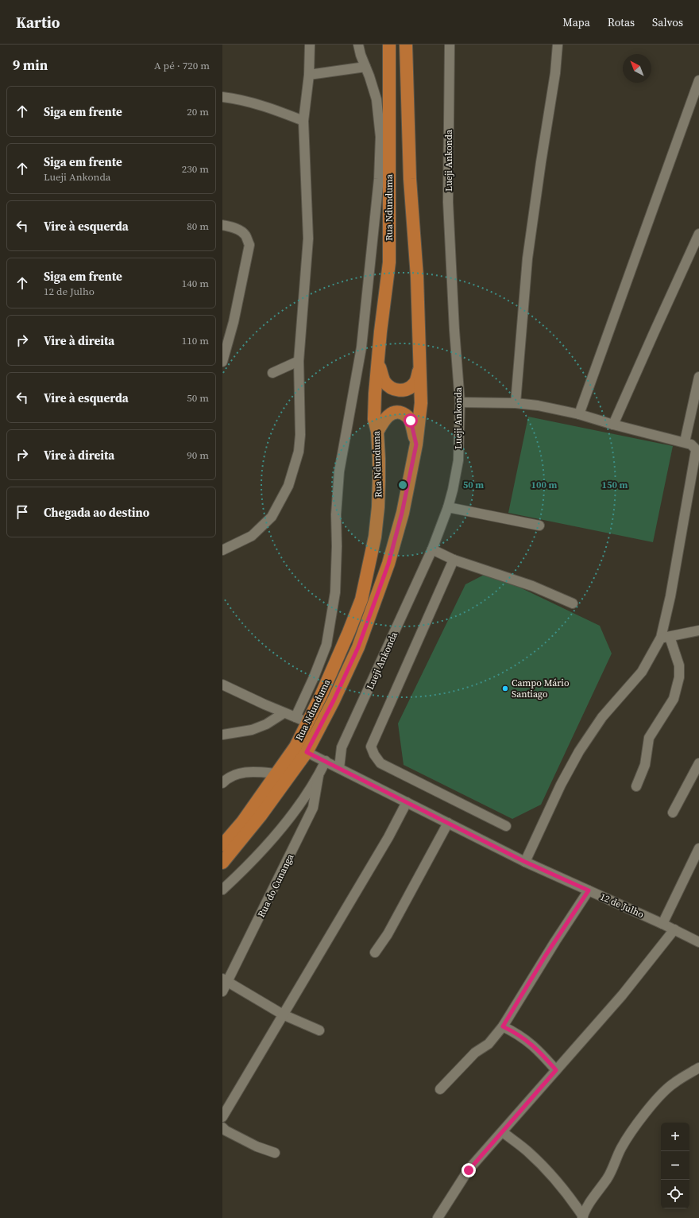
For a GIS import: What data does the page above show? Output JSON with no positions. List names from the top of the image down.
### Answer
{
  "streets": {
    "main road": ["Rua Ndunduma"],
    "street": ["Lueji Ankonda", "Rua do Cunanga", "12 de Julho"]
  },
  "crossings": [
    ["Lueji Ankonda", "12 de Julho"]
  ],
  "places": ["Campo Mário Santiago"],
  "north": "top left",
  "page": {
    "header": "Kartio",
    "nav": ["Mapa", "Rotas", "Salvos"],
    "heading": ["9 min", "A pé · 720 m"],
    "list": [
      ["Siga em frente", "20 m"],
      ["Siga em frente", "Lueji Ankonda", "230 m"],
      ["Vire à esquerda", "80 m"],
      ["Siga em frente", "12 de Julho", "140 m"],
      ["Vire à direita", "110 m"],
      ["Vire à esquerda", "50 m"],
      ["Vire à direita", "90 m"],
      "Chegada ao destino"
    ],
    "map_buttons": ["+", "−"]
  },
  "rings": ["50 m", "100 m", "150 m"]
}
